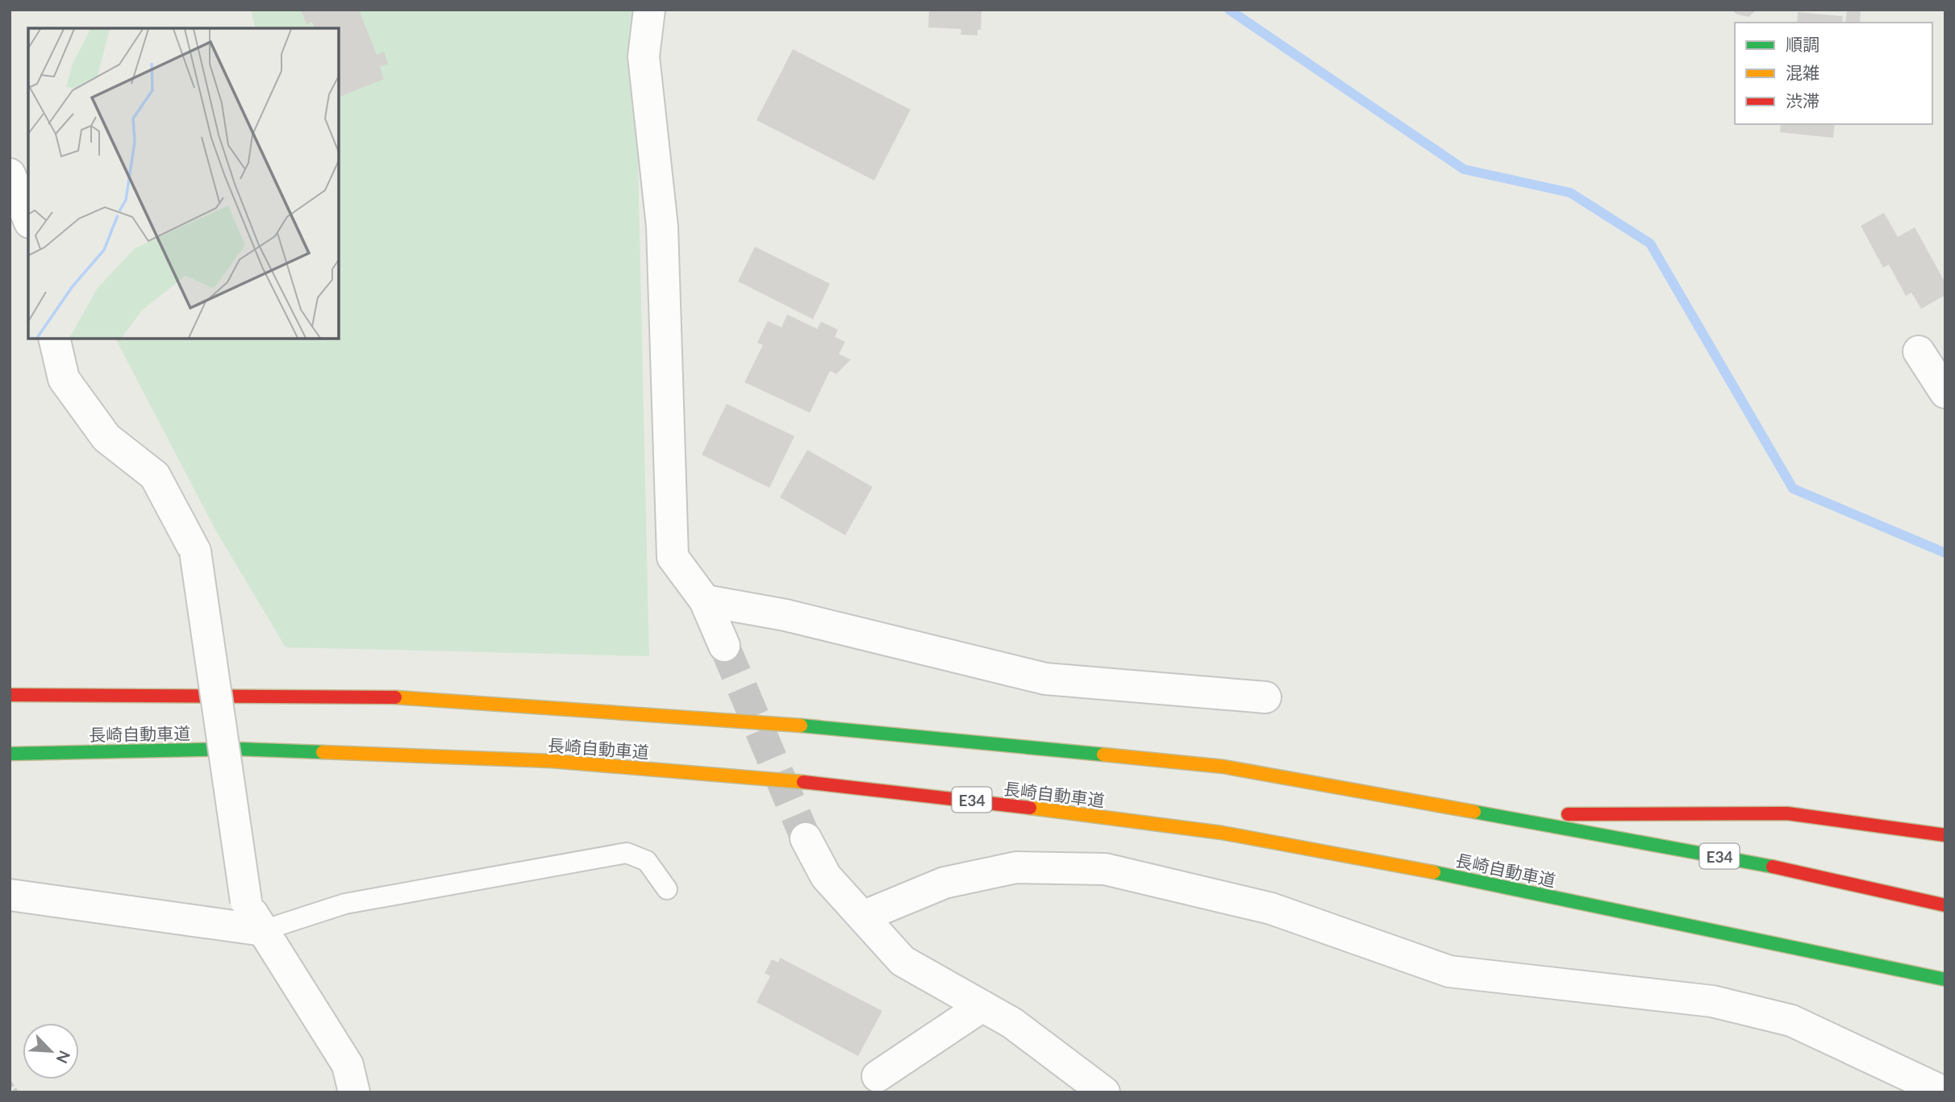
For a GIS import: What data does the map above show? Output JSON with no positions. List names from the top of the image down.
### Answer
{
  "streets": {
    "highway": ["長崎自動車道", "E34"]
  },
  "legend": ["順調", "混雑", "渋滞"],
  "north": "bottom right"
}
